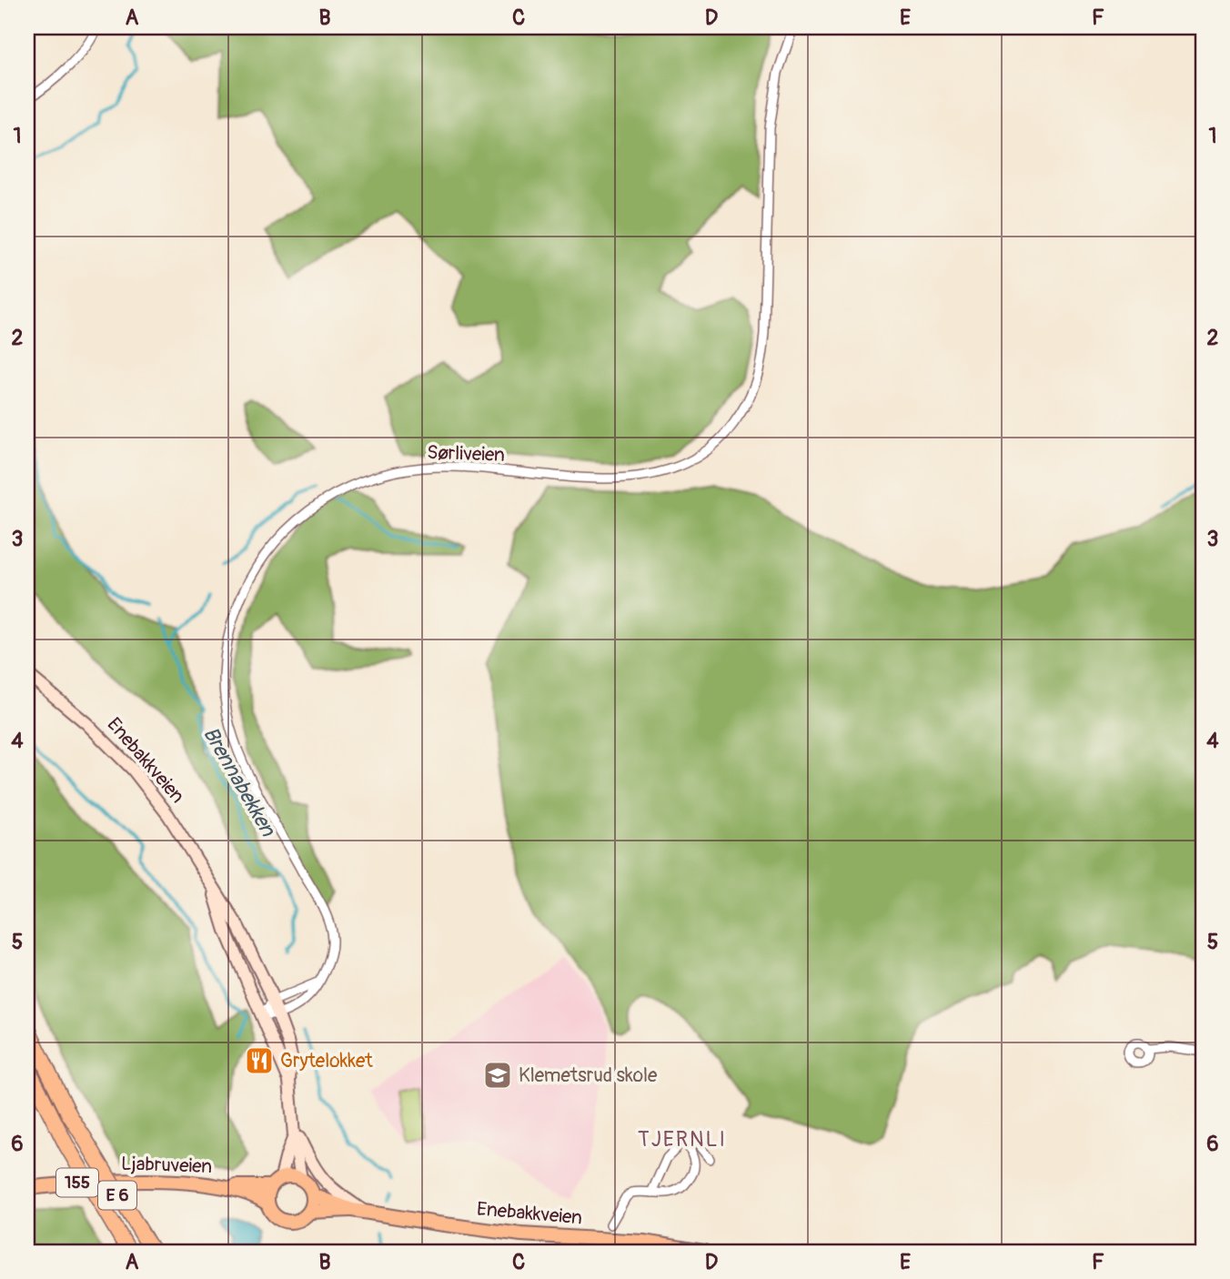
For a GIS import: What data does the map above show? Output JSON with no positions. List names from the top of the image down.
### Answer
{
  "streets": {
    "highway": ["E 6"],
    "main road": ["Enebakkveien", "Ljabruveien", "155"],
    "street": ["Sørliveien"]
  },
  "crossings": [
    ["Sørliveien", "Enebakkveien"],
    ["Enebakkveien", "Ljabruveien"],
    ["Enebakkveien", "155"],
    ["Ljabruveien", "155"]
  ],
  "districts": ["TJERNLI"],
  "water": ["Brennabekken"],
  "places": {
    "restaurant": ["Grytelokket"],
    "school or university": ["Klemetsrud skole"]
  },
  "grid": {
    "columns": [
      "A",
      "B",
      "C",
      "D",
      "E",
      "F"
    ],
    "rows": [
      "1",
      "2",
      "3",
      "4",
      "5",
      "6"
    ]
  }
}
